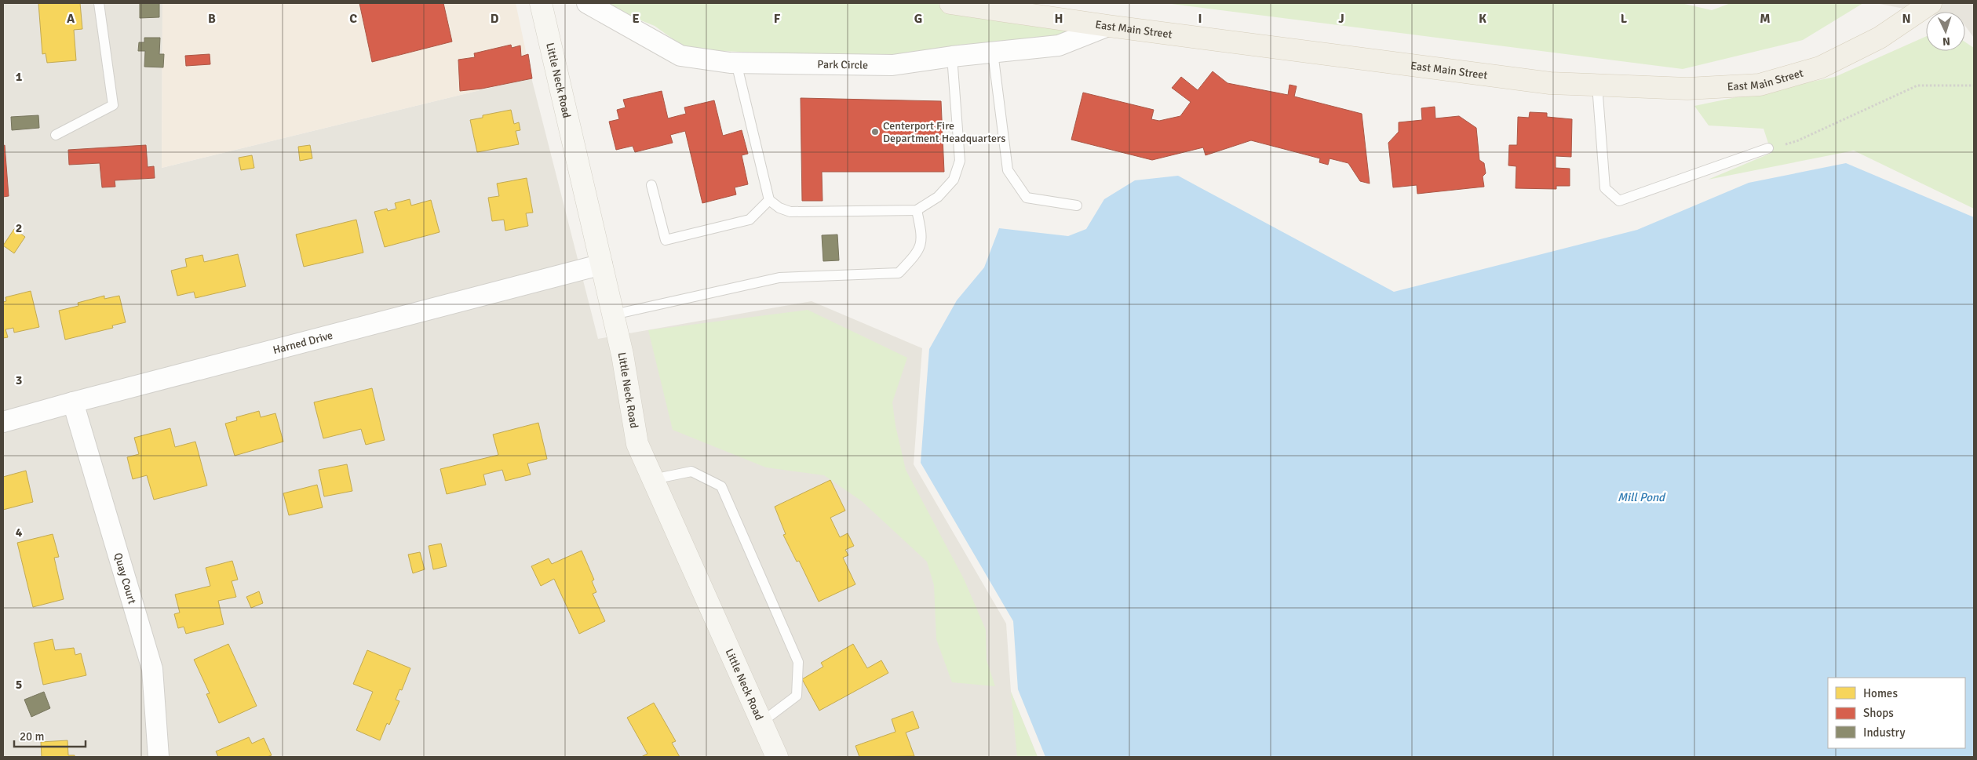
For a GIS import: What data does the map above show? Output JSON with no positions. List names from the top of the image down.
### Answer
{
  "streets": {
    "main road": ["East Main Street"],
    "street": [
      "Park Circle",
      "Little Neck Road",
      "Harned Drive",
      "Quay Court"
    ]
  },
  "crossings": [
    ["East Main Street", "Park Circle"],
    ["Little Neck Road", "Harned Drive"],
    ["Harned Drive", "Quay Court"]
  ],
  "water": ["Mill Pond"],
  "places": ["Centerport Fire Department Headquarters"],
  "legend": ["Homes", "Shops", "Industry"],
  "scale_bar": "20 m",
  "north": "bottom",
  "grid": {
    "columns": [
      "A",
      "B",
      "C",
      "D",
      "E",
      "F",
      "G",
      "H",
      "I",
      "J",
      "K",
      "L",
      "M",
      "N"
    ],
    "rows": [
      "1",
      "2",
      "3",
      "4",
      "5"
    ]
  }
}
